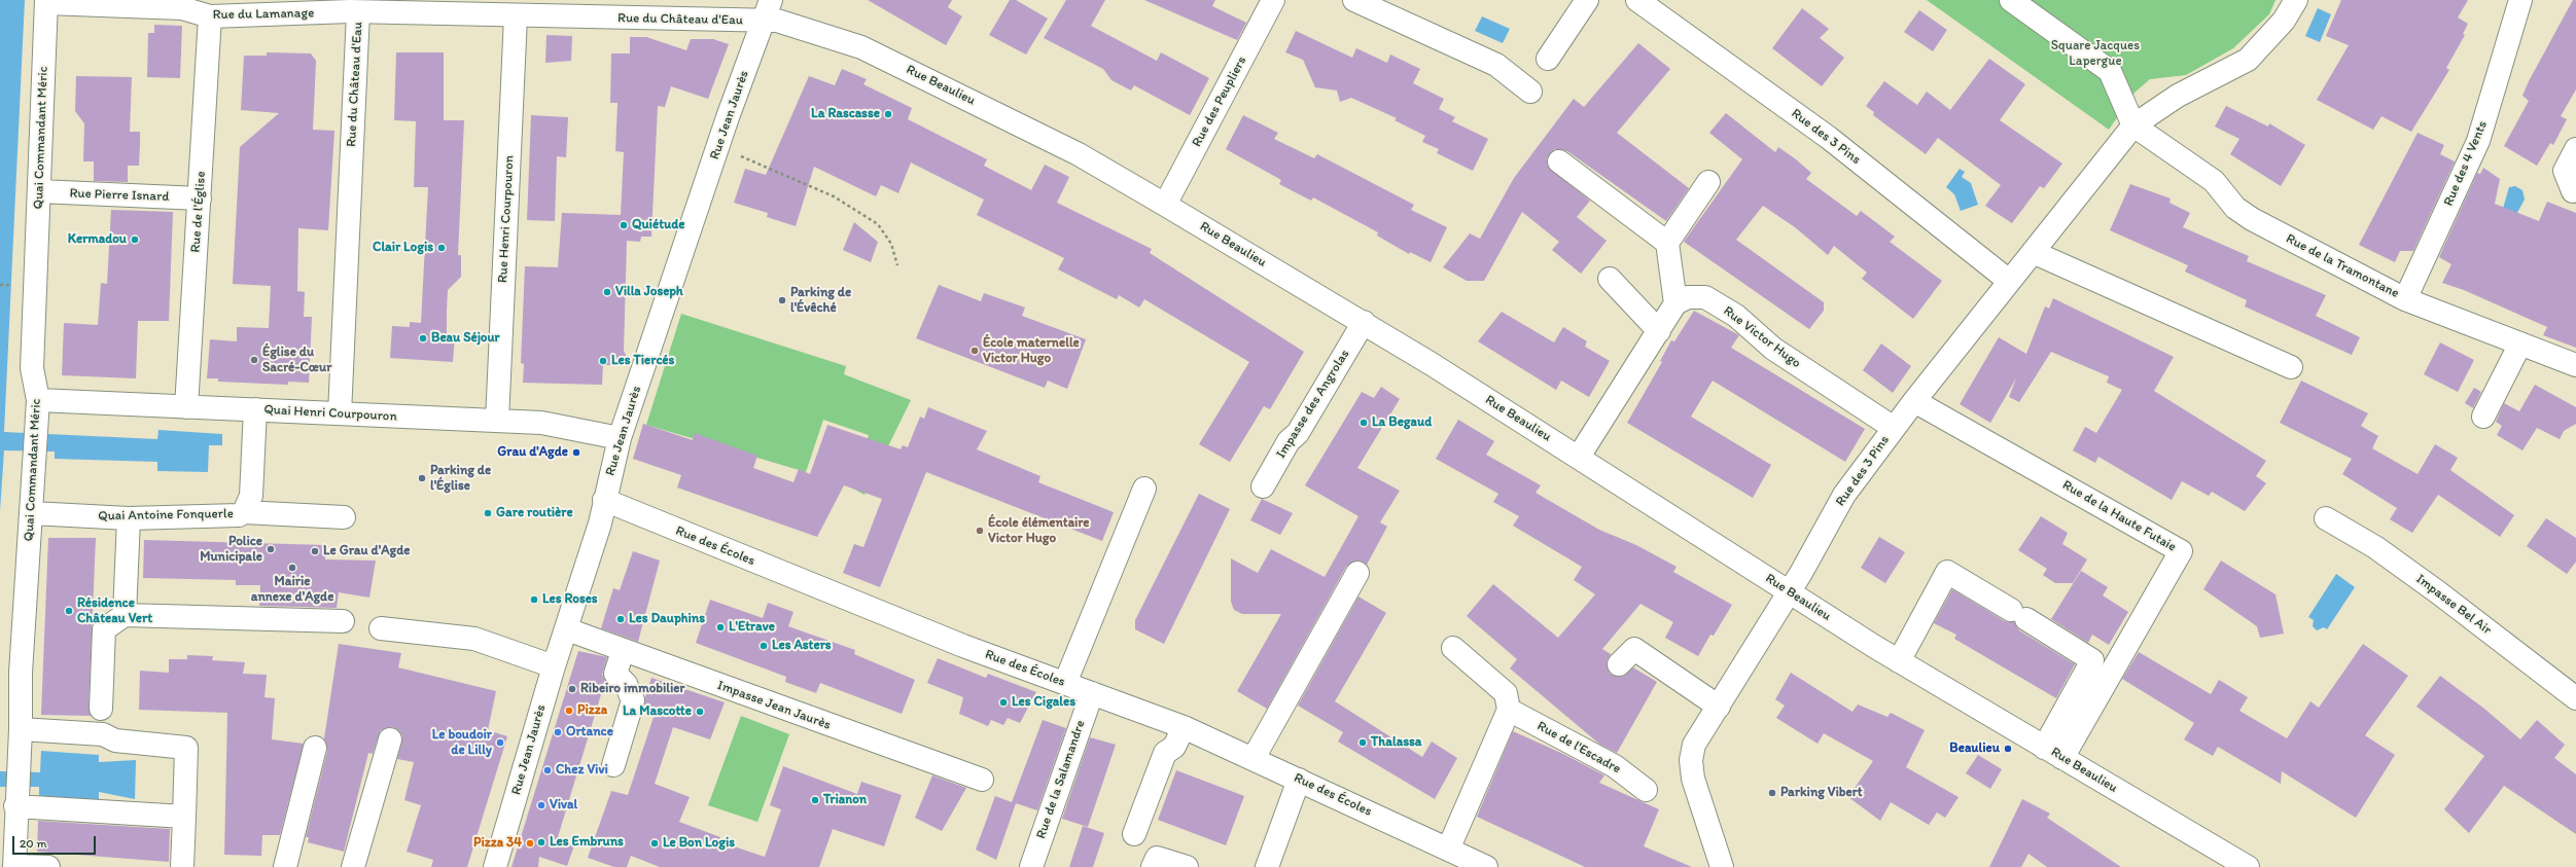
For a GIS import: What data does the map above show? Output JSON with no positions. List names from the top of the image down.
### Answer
{
  "streets": {
    "street": [
      "Rue du Lamanage",
      "Rue du Château d'Eau",
      "Rue Beaulieu",
      "Rue des Peupliers",
      "Rue Jean Jaurès",
      "Rue des 3 Pins",
      "Quai Commandant Méric",
      "Rue des 4 Vents",
      "Rue Pierre Isnard",
      "Rue de l'Église",
      "Rue Henri Courpouron",
      "Rue de la Tramontane",
      "Rue Victor Hugo",
      "Impasse des Angrolas",
      "Quai Henri Courpouron",
      "Quai Antoine Fonquerle",
      "Rue de la Haute Futaie",
      "Rue des Écoles",
      "Impasse Bel Air",
      "Impasse Jean Jaurès",
      "Rue de l'Escadre",
      "Rue de la Salamandre"
    ]
  },
  "crossings": [
    ["Rue du Lamanage", "Rue du Château d'Eau"],
    ["Rue du Lamanage", "Quai Commandant Méric"],
    ["Rue du Lamanage", "Rue de l'Église"],
    ["Rue du Château d'Eau", "Rue Beaulieu"],
    ["Rue du Château d'Eau", "Rue Jean Jaurès"],
    ["Rue du Château d'Eau", "Rue Henri Courpouron"],
    ["Rue du Château d'Eau", "Quai Henri Courpouron"],
    ["Rue Beaulieu", "Rue des Peupliers"],
    ["Rue Beaulieu", "Rue Jean Jaurès"],
    ["Rue Beaulieu", "Rue des 3 Pins"],
    ["Rue Beaulieu", "Impasse des Angrolas"],
    ["Rue Beaulieu", "Rue de la Haute Futaie"],
    ["Rue Jean Jaurès", "Quai Henri Courpouron"],
    ["Rue Jean Jaurès", "Rue des Écoles"],
    ["Rue Jean Jaurès", "Impasse Jean Jaurès"],
    ["Rue des 3 Pins", "Rue de la Tramontane"],
    ["Rue des 3 Pins", "Rue Victor Hugo"],
    ["Rue des 3 Pins", "Rue de la Haute Futaie"],
    ["Quai Commandant Méric", "Rue Pierre Isnard"],
    ["Quai Commandant Méric", "Quai Henri Courpouron"],
    ["Quai Commandant Méric", "Quai Antoine Fonquerle"],
    ["Rue des 4 Vents", "Rue de la Tramontane"],
    ["Rue Pierre Isnard", "Rue de l'Église"],
    ["Rue de l'Église", "Quai Henri Courpouron"],
    ["Rue Henri Courpouron", "Quai Henri Courpouron"],
    ["Quai Henri Courpouron", "Quai Antoine Fonquerle"],
    ["Rue des Écoles", "Rue de la Salamandre"]
  ],
  "parks": ["Square Jacques Lapergue"],
  "places": [
    "La Rascasse",
    "Quiétude",
    "Kermadou",
    "Clair Logis",
    "Villa Joseph",
    "Parking de l'Évêché",
    "Beau Séjour",
    "École maternelle Victor Hugo",
    "Église du Sacré-Cœur",
    "Les Tiercés",
    "La Begaud",
    "Grau d'Agde",
    "Parking de l'Église",
    "Gare routière",
    "École élémentaire Victor Hugo",
    "Police Municipale",
    "Le Grau d'Agde",
    "Mairie annexe d'Agde",
    "Les Roses",
    "Résidence Château Vert",
    "Les Dauphins",
    "L'Etrave",
    "Les Asters",
    "Ribeiro immobilier",
    "Les Cigales",
    "Pizza",
    "La Mascotte",
    "Ortance",
    "Le boudoir de Lilly",
    "Thalassa",
    "Beaulieu",
    "Chez Vivi",
    "Parking Vibert",
    "Trianon",
    "Vival",
    "Les Embruns",
    "Pizza 34",
    "Le Bon Logis"
  ],
  "scale_bar": "20 m"
}
